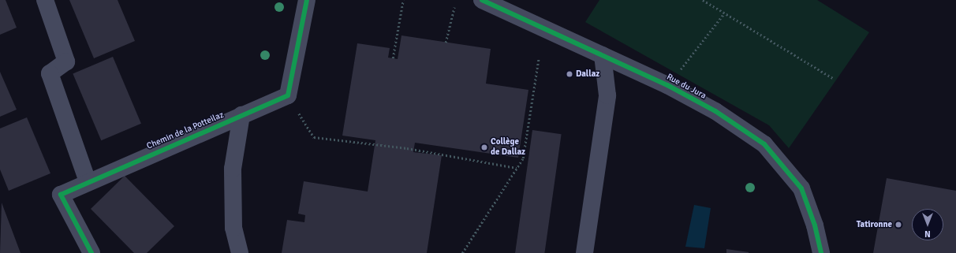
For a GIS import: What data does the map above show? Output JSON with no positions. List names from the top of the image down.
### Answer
{
  "streets": {
    "street": ["Rue du Jura", "Chemin de la Potteilaz"]
  },
  "places": ["Dallaz", "Collège de Dallaz", "Tatironne"],
  "north": "bottom"
}
